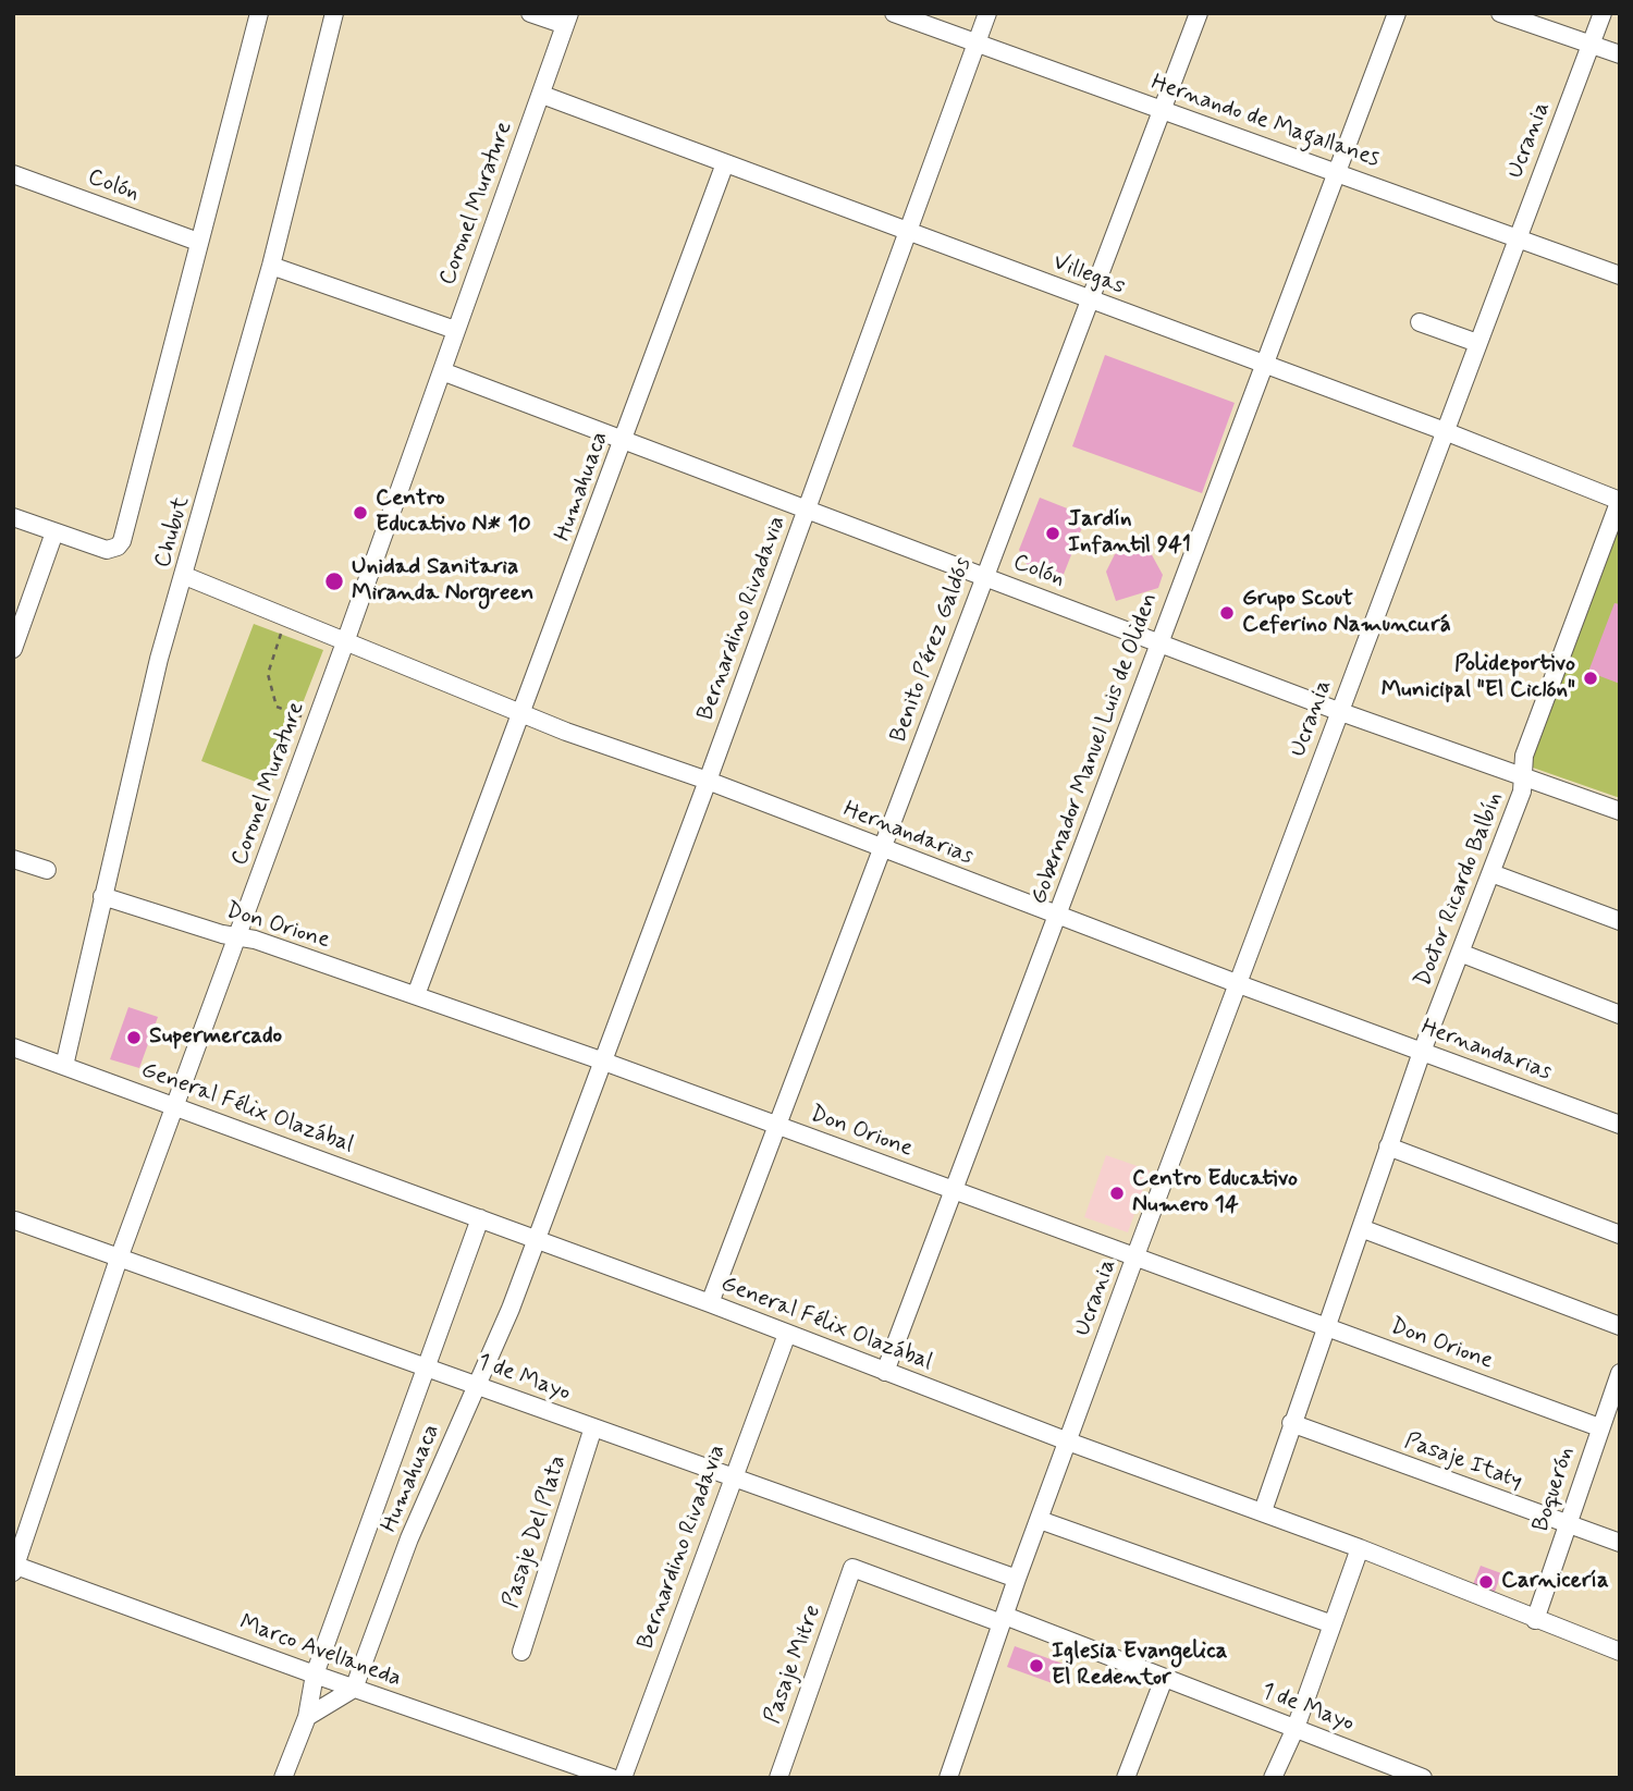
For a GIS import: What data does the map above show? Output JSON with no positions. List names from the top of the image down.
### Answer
{
  "streets": {
    "street": [
      "Hernando de Magallanes",
      "Ucrania",
      "Colón",
      "Coronel Murature",
      "Villegas",
      "Humahuaca",
      "Chubut",
      "Bernardino Rivadavia",
      "Benito Pérez Galdós",
      "Gobernador Manuel Luis de Oliden",
      "Hernandarias",
      "Doctor Ricardo Balbín",
      "Don Orione",
      "General Félix Olazábal",
      "1 de Mayo",
      "Pasaje Itaty",
      "Boquerón",
      "Pasaje Del Plata",
      "Marco Avellaneda",
      "Pasaje Mitre"
    ]
  },
  "crossings": [
    ["Hernando de Magallanes", "Ucrania"],
    ["Hernando de Magallanes", "Bernardino Rivadavia"],
    ["Hernando de Magallanes", "Benito Pérez Galdós"],
    ["Hernando de Magallanes", "Gobernador Manuel Luis de Oliden"],
    ["Ucrania", "Colón"],
    ["Ucrania", "Villegas"],
    ["Ucrania", "Hernandarias"],
    ["Ucrania", "Don Orione"],
    ["Ucrania", "General Félix Olazábal"],
    ["Colón", "Coronel Murature"],
    ["Colón", "Humahuaca"],
    ["Colón", "Chubut"],
    ["Colón", "Bernardino Rivadavia"],
    ["Colón", "Benito Pérez Galdós"],
    ["Colón", "Gobernador Manuel Luis de Oliden"],
    ["Colón", "Doctor Ricardo Balbín"],
    ["Coronel Murature", "Villegas"],
    ["Coronel Murature", "Hernandarias"],
    ["Coronel Murature", "Don Orione"],
    ["Coronel Murature", "General Félix Olazábal"],
    ["Coronel Murature", "1 de Mayo"],
    ["Coronel Murature", "Marco Avellaneda"],
    ["Villegas", "Humahuaca"],
    ["Villegas", "Bernardino Rivadavia"],
    ["Villegas", "Benito Pérez Galdós"],
    ["Villegas", "Gobernador Manuel Luis de Oliden"],
    ["Villegas", "Doctor Ricardo Balbín"],
    ["Humahuaca", "Bernardino Rivadavia"],
    ["Humahuaca", "Hernandarias"],
    ["Humahuaca", "Don Orione"],
    ["Humahuaca", "General Félix Olazábal"],
    ["Humahuaca", "1 de Mayo"],
    ["Humahuaca", "Marco Avellaneda"],
    ["Chubut", "Hernandarias"],
    ["Chubut", "Don Orione"],
    ["Chubut", "General Félix Olazábal"],
    ["Bernardino Rivadavia", "Hernandarias"],
    ["Bernardino Rivadavia", "Don Orione"],
    ["Bernardino Rivadavia", "General Félix Olazábal"],
    ["Bernardino Rivadavia", "1 de Mayo"],
    ["Benito Pérez Galdós", "Hernandarias"],
    ["Benito Pérez Galdós", "Don Orione"],
    ["Benito Pérez Galdós", "General Félix Olazábal"],
    ["Gobernador Manuel Luis de Oliden", "Hernandarias"],
    ["Gobernador Manuel Luis de Oliden", "Don Orione"],
    ["Gobernador Manuel Luis de Oliden", "General Félix Olazábal"],
    ["Hernandarias", "Doctor Ricardo Balbín"],
    ["Doctor Ricardo Balbín", "Don Orione"],
    ["Doctor Ricardo Balbín", "General Félix Olazábal"],
    ["Doctor Ricardo Balbín", "Pasaje Itaty"],
    ["Don Orione", "Boquerón"],
    ["General Félix Olazábal", "Boquerón"],
    ["1 de Mayo", "Pasaje Del Plata"],
    ["1 de Mayo", "Pasaje Mitre"],
    ["Pasaje Itaty", "Boquerón"]
  ],
  "places": [
    "Centro Educativo N* 10",
    "Jardín Infantil 941",
    "Unidad Sanitaria Miranda Norgreen",
    "Grupo Scout Ceferino Namuncurá",
    "Polideportivo Municipal \"El Ciclón\"",
    "Supermercado",
    "Centro Educativo Numero 14",
    "Carnicería",
    "Iglesia Evangelica El Redentor"
  ]
}
